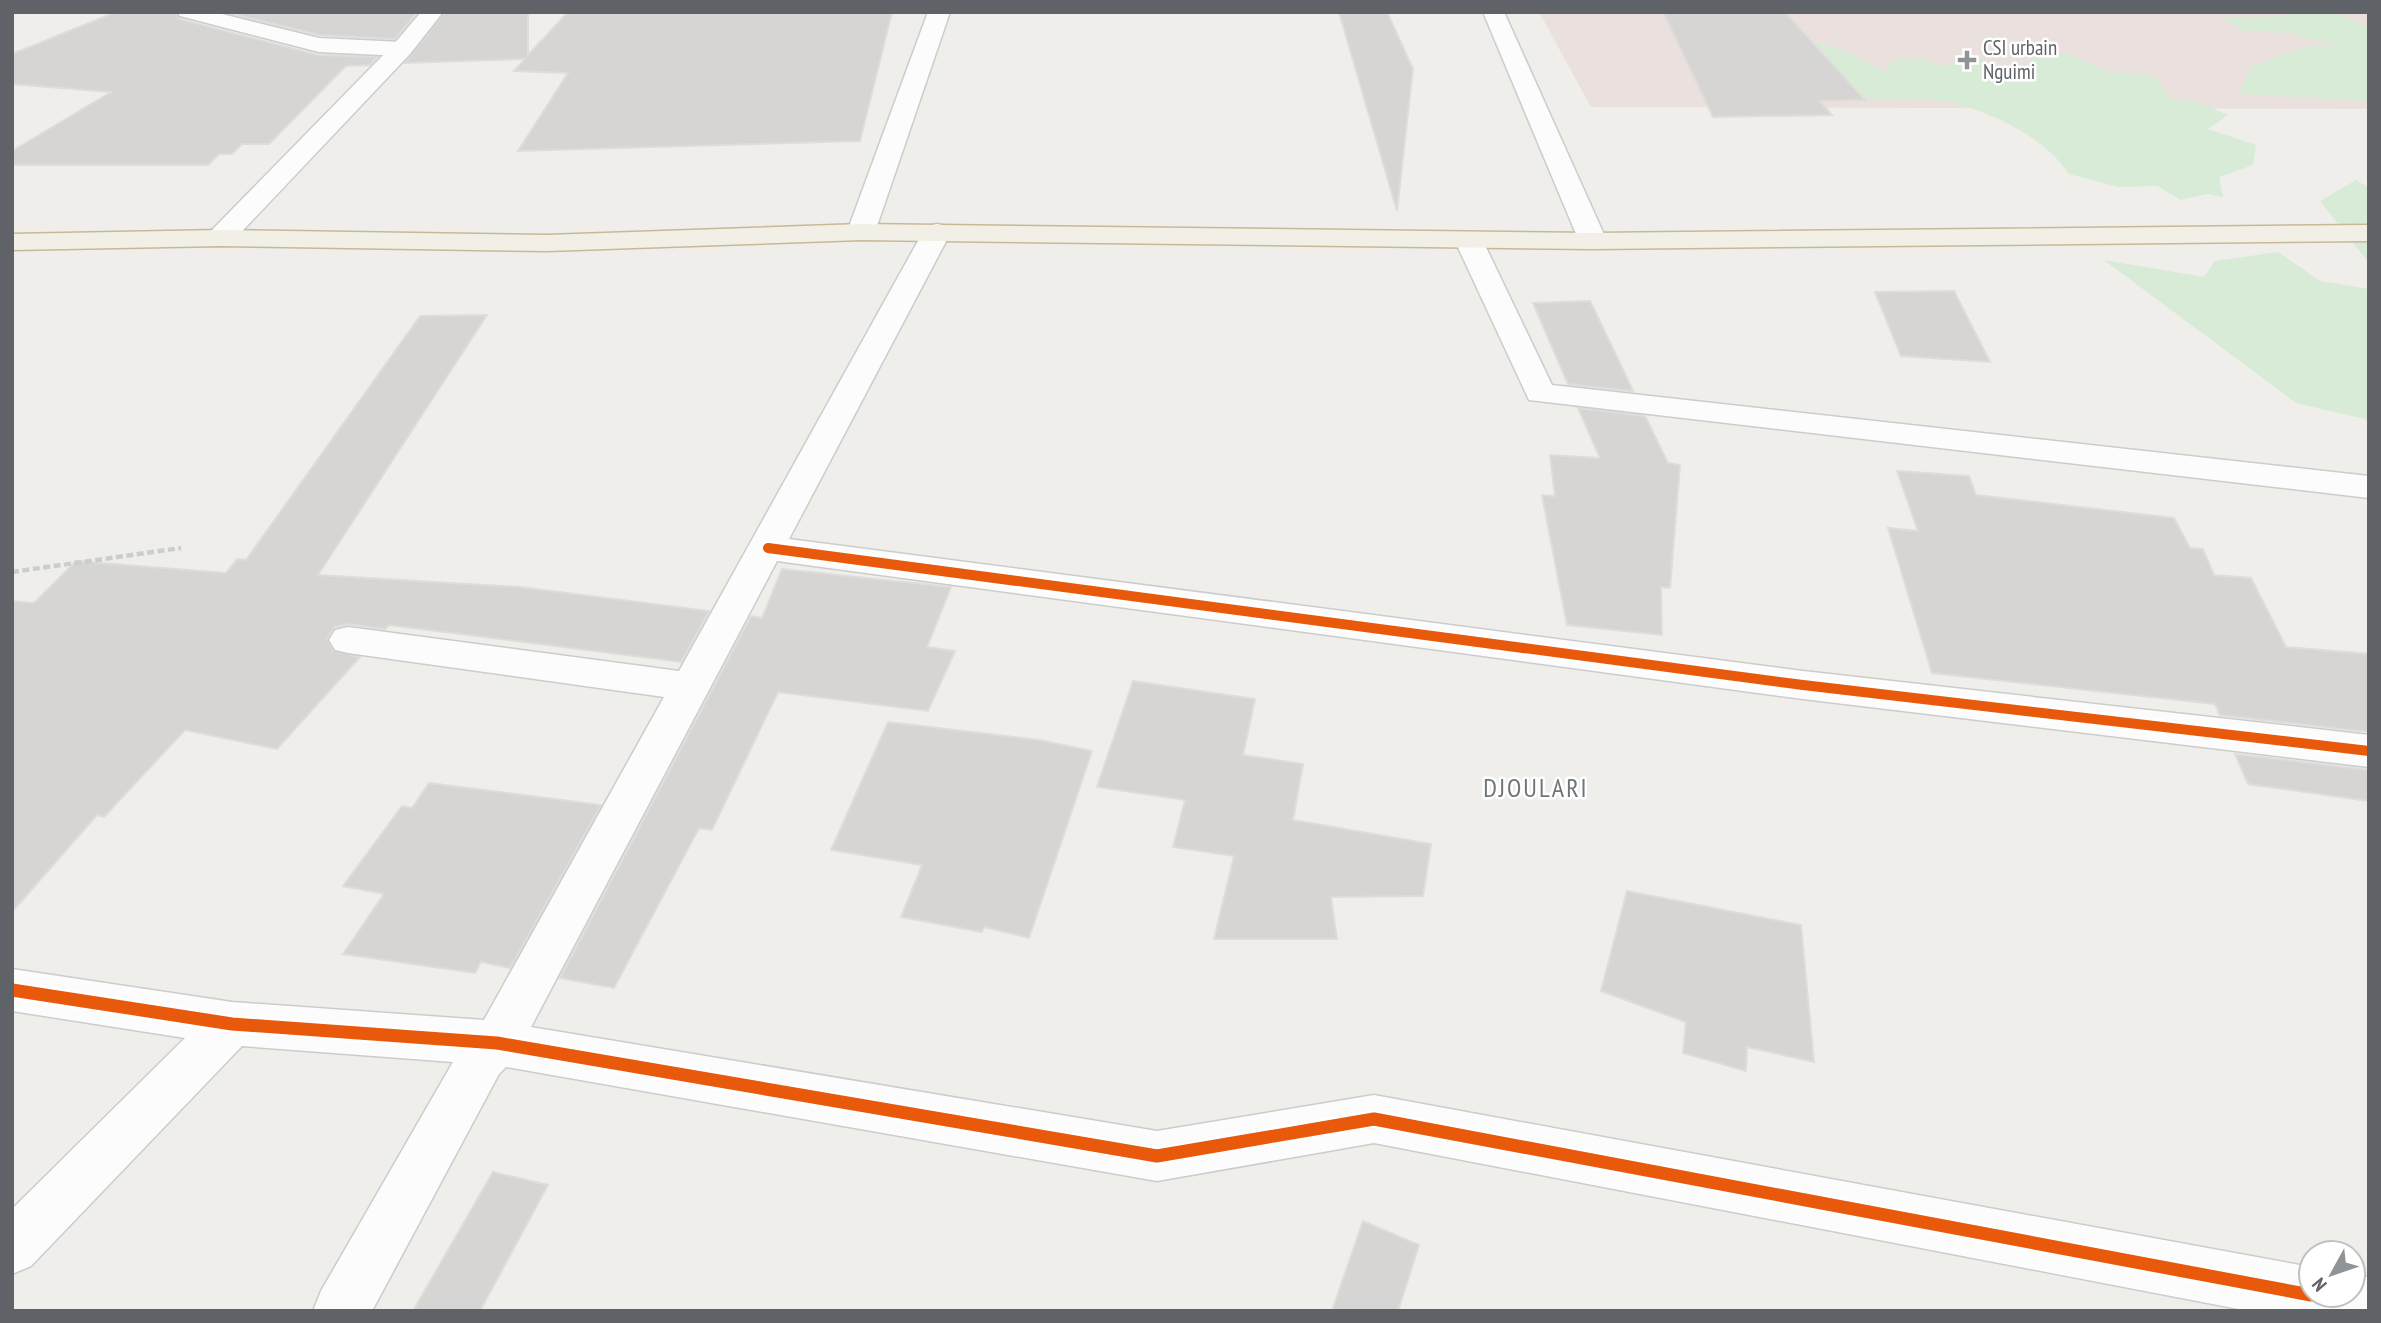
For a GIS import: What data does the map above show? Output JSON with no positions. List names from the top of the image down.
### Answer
{
  "districts": ["DJOULARI"],
  "places": {
    "health": ["CSI urbain Nguimi"]
  },
  "north": "bottom left"
}
